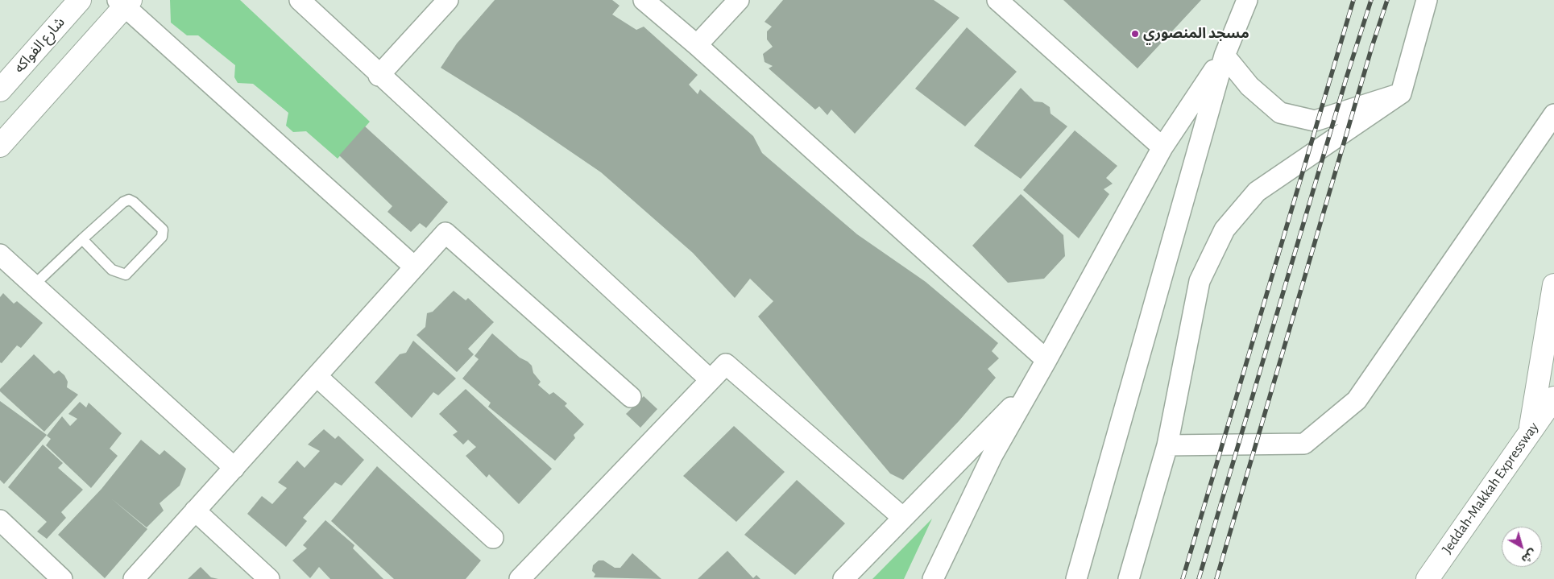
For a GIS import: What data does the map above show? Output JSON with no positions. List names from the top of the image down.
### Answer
{
  "streets": {
    "main road": ["شارع الفواكه", "Jeddah-Makkah Expressway"]
  },
  "places": ["مسجد المنصوري"],
  "north": "bottom right"
}
